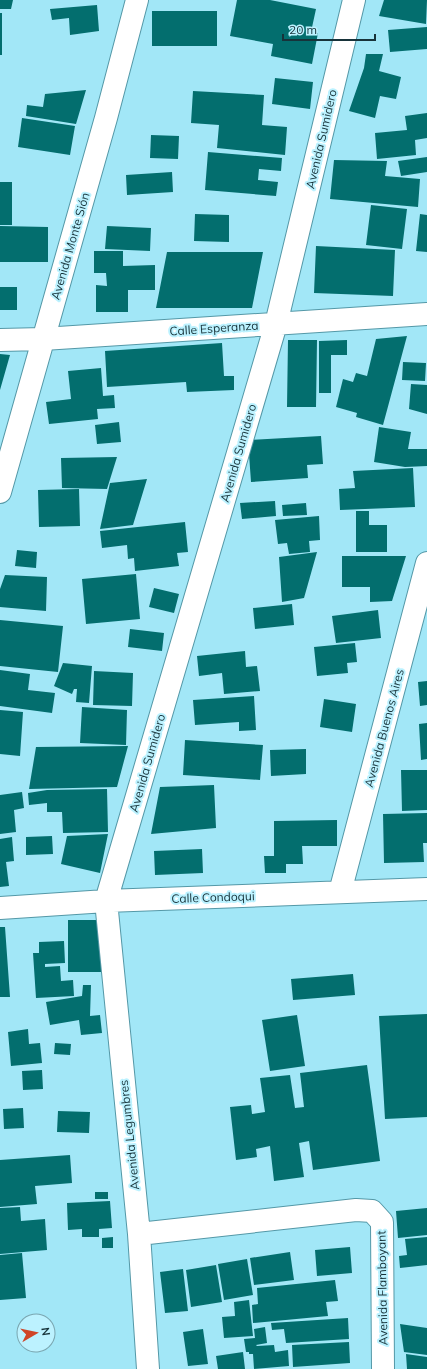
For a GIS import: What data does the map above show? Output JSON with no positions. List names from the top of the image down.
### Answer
{
  "streets": {
    "street": [
      "Avenida Sumidero",
      "Avenida Monte Sión",
      "Calle Esperanza",
      "Avenida Buenos Aires",
      "Calle Condoqui",
      "Avenida Legumbres",
      "Avenida Flamboyant"
    ]
  },
  "crossings": [
    ["Avenida Sumidero", "Calle Esperanza"],
    ["Avenida Sumidero", "Calle Condoqui"],
    ["Avenida Sumidero", "Avenida Legumbres"],
    ["Avenida Monte Sión", "Calle Esperanza"],
    ["Avenida Buenos Aires", "Calle Condoqui"],
    ["Calle Condoqui", "Avenida Legumbres"],
    ["Avenida Legumbres", "Avenida Flamboyant"]
  ],
  "scale_bar": "20 m",
  "north": "right"
}
